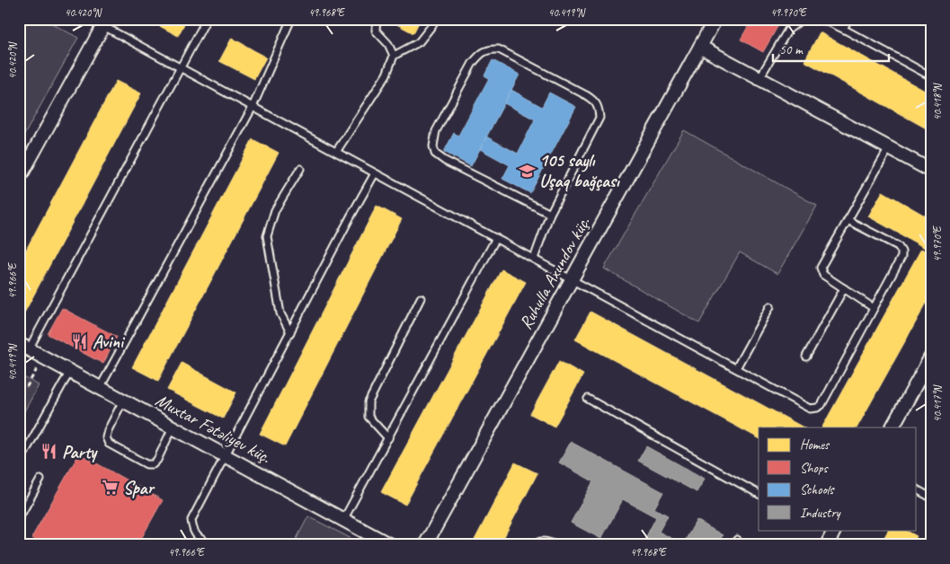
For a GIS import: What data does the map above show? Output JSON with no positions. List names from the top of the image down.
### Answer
{
  "streets": {
    "street": ["Ruhulla Axundov küç.", "Muxtar Fətəliyev küç."]
  },
  "places": {
    "school or university": ["105 saylı Uşaq bağçası"],
    "restaurant": ["Avini", "Party"],
    "supermarket": ["Spar"]
  },
  "legend": [
    "Homes",
    "Shops",
    "Schools",
    "Industry"
  ],
  "scale_bar": "50 m",
  "coordinates": [
    "40.420°N",
    "49.968°E",
    "40.419°N",
    "49.970°E",
    "40.418°N",
    "49.966°E",
    "40.417°N"
  ]
}
